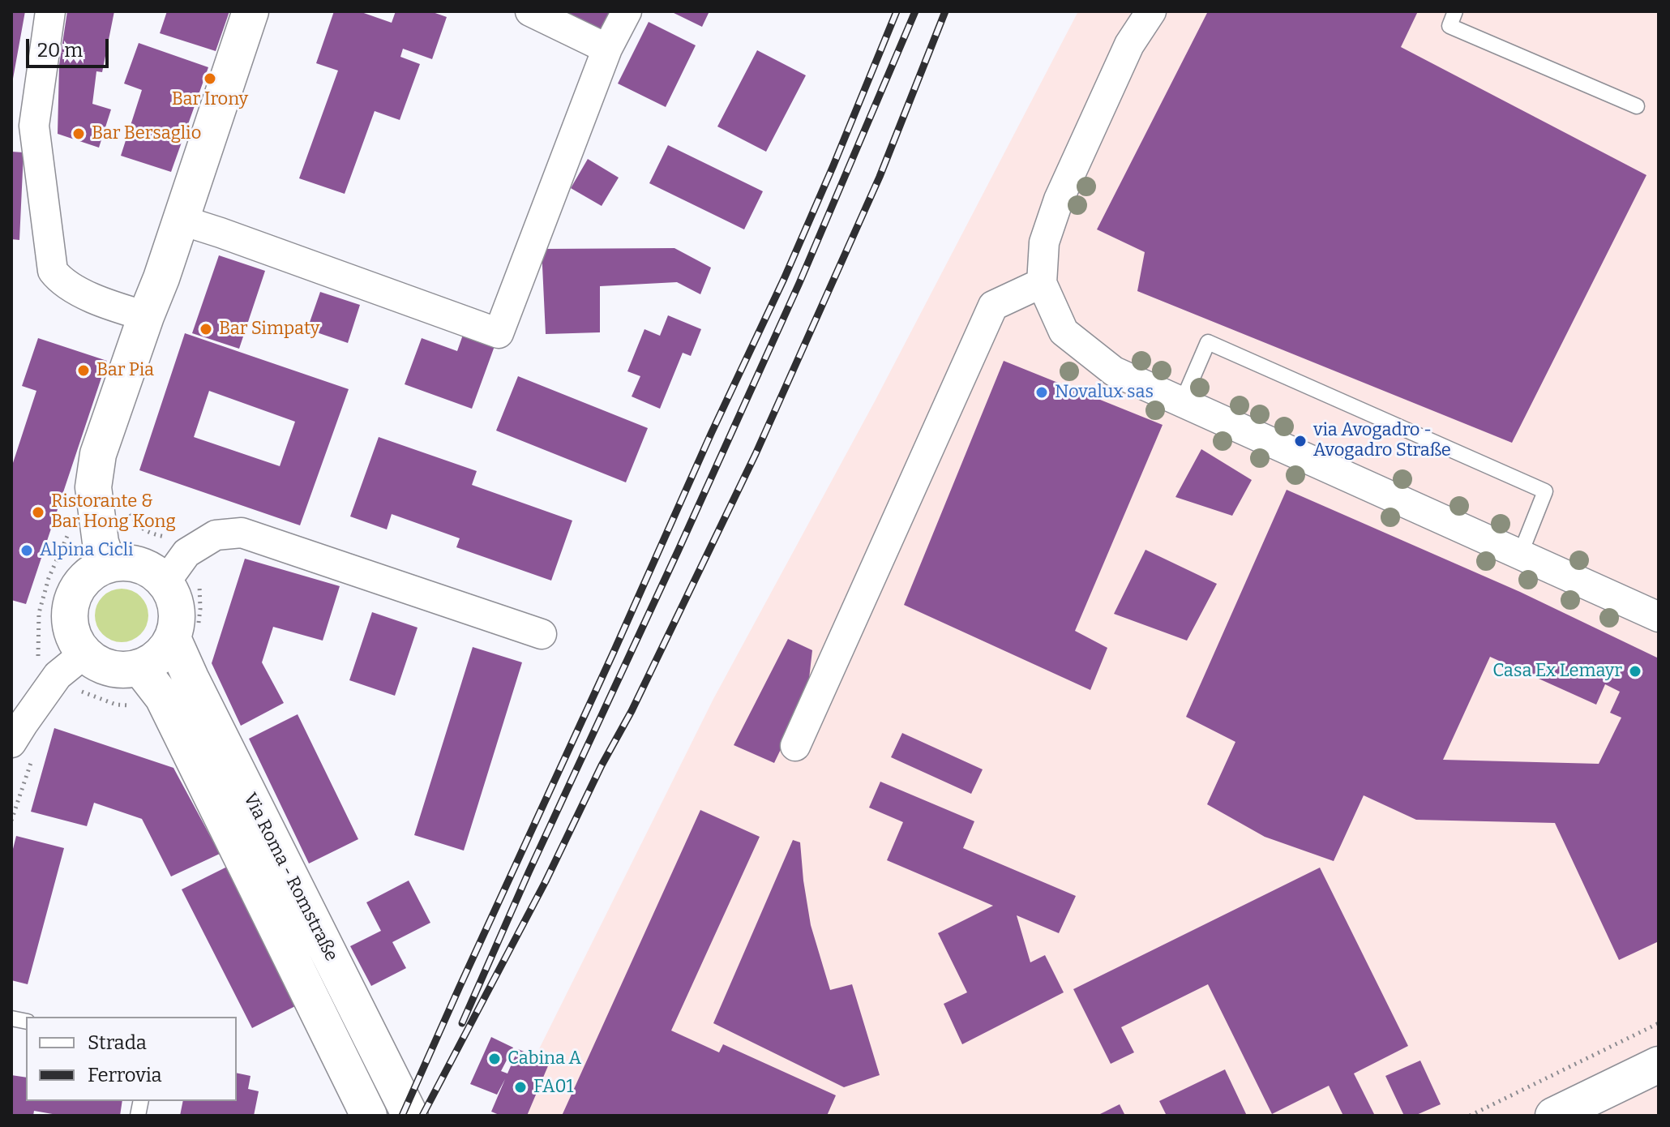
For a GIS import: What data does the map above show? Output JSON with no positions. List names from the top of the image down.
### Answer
{
  "streets": {
    "street": ["Via Roma - Romstraße"]
  },
  "places": [
    "Bar Irony",
    "Bar Bersaglio",
    "Bar Simpaty",
    "Bar Pia",
    "Novalux sas",
    "via Avogadro - Avogadro Straße",
    "Ristorante & Bar Hong Kong",
    "Alpina Cicli",
    "Casa Ex Lemayr",
    "Cabina A",
    "FA01"
  ],
  "legend": ["Strada", "Ferrovia"],
  "scale_bar": "20 m"
}
